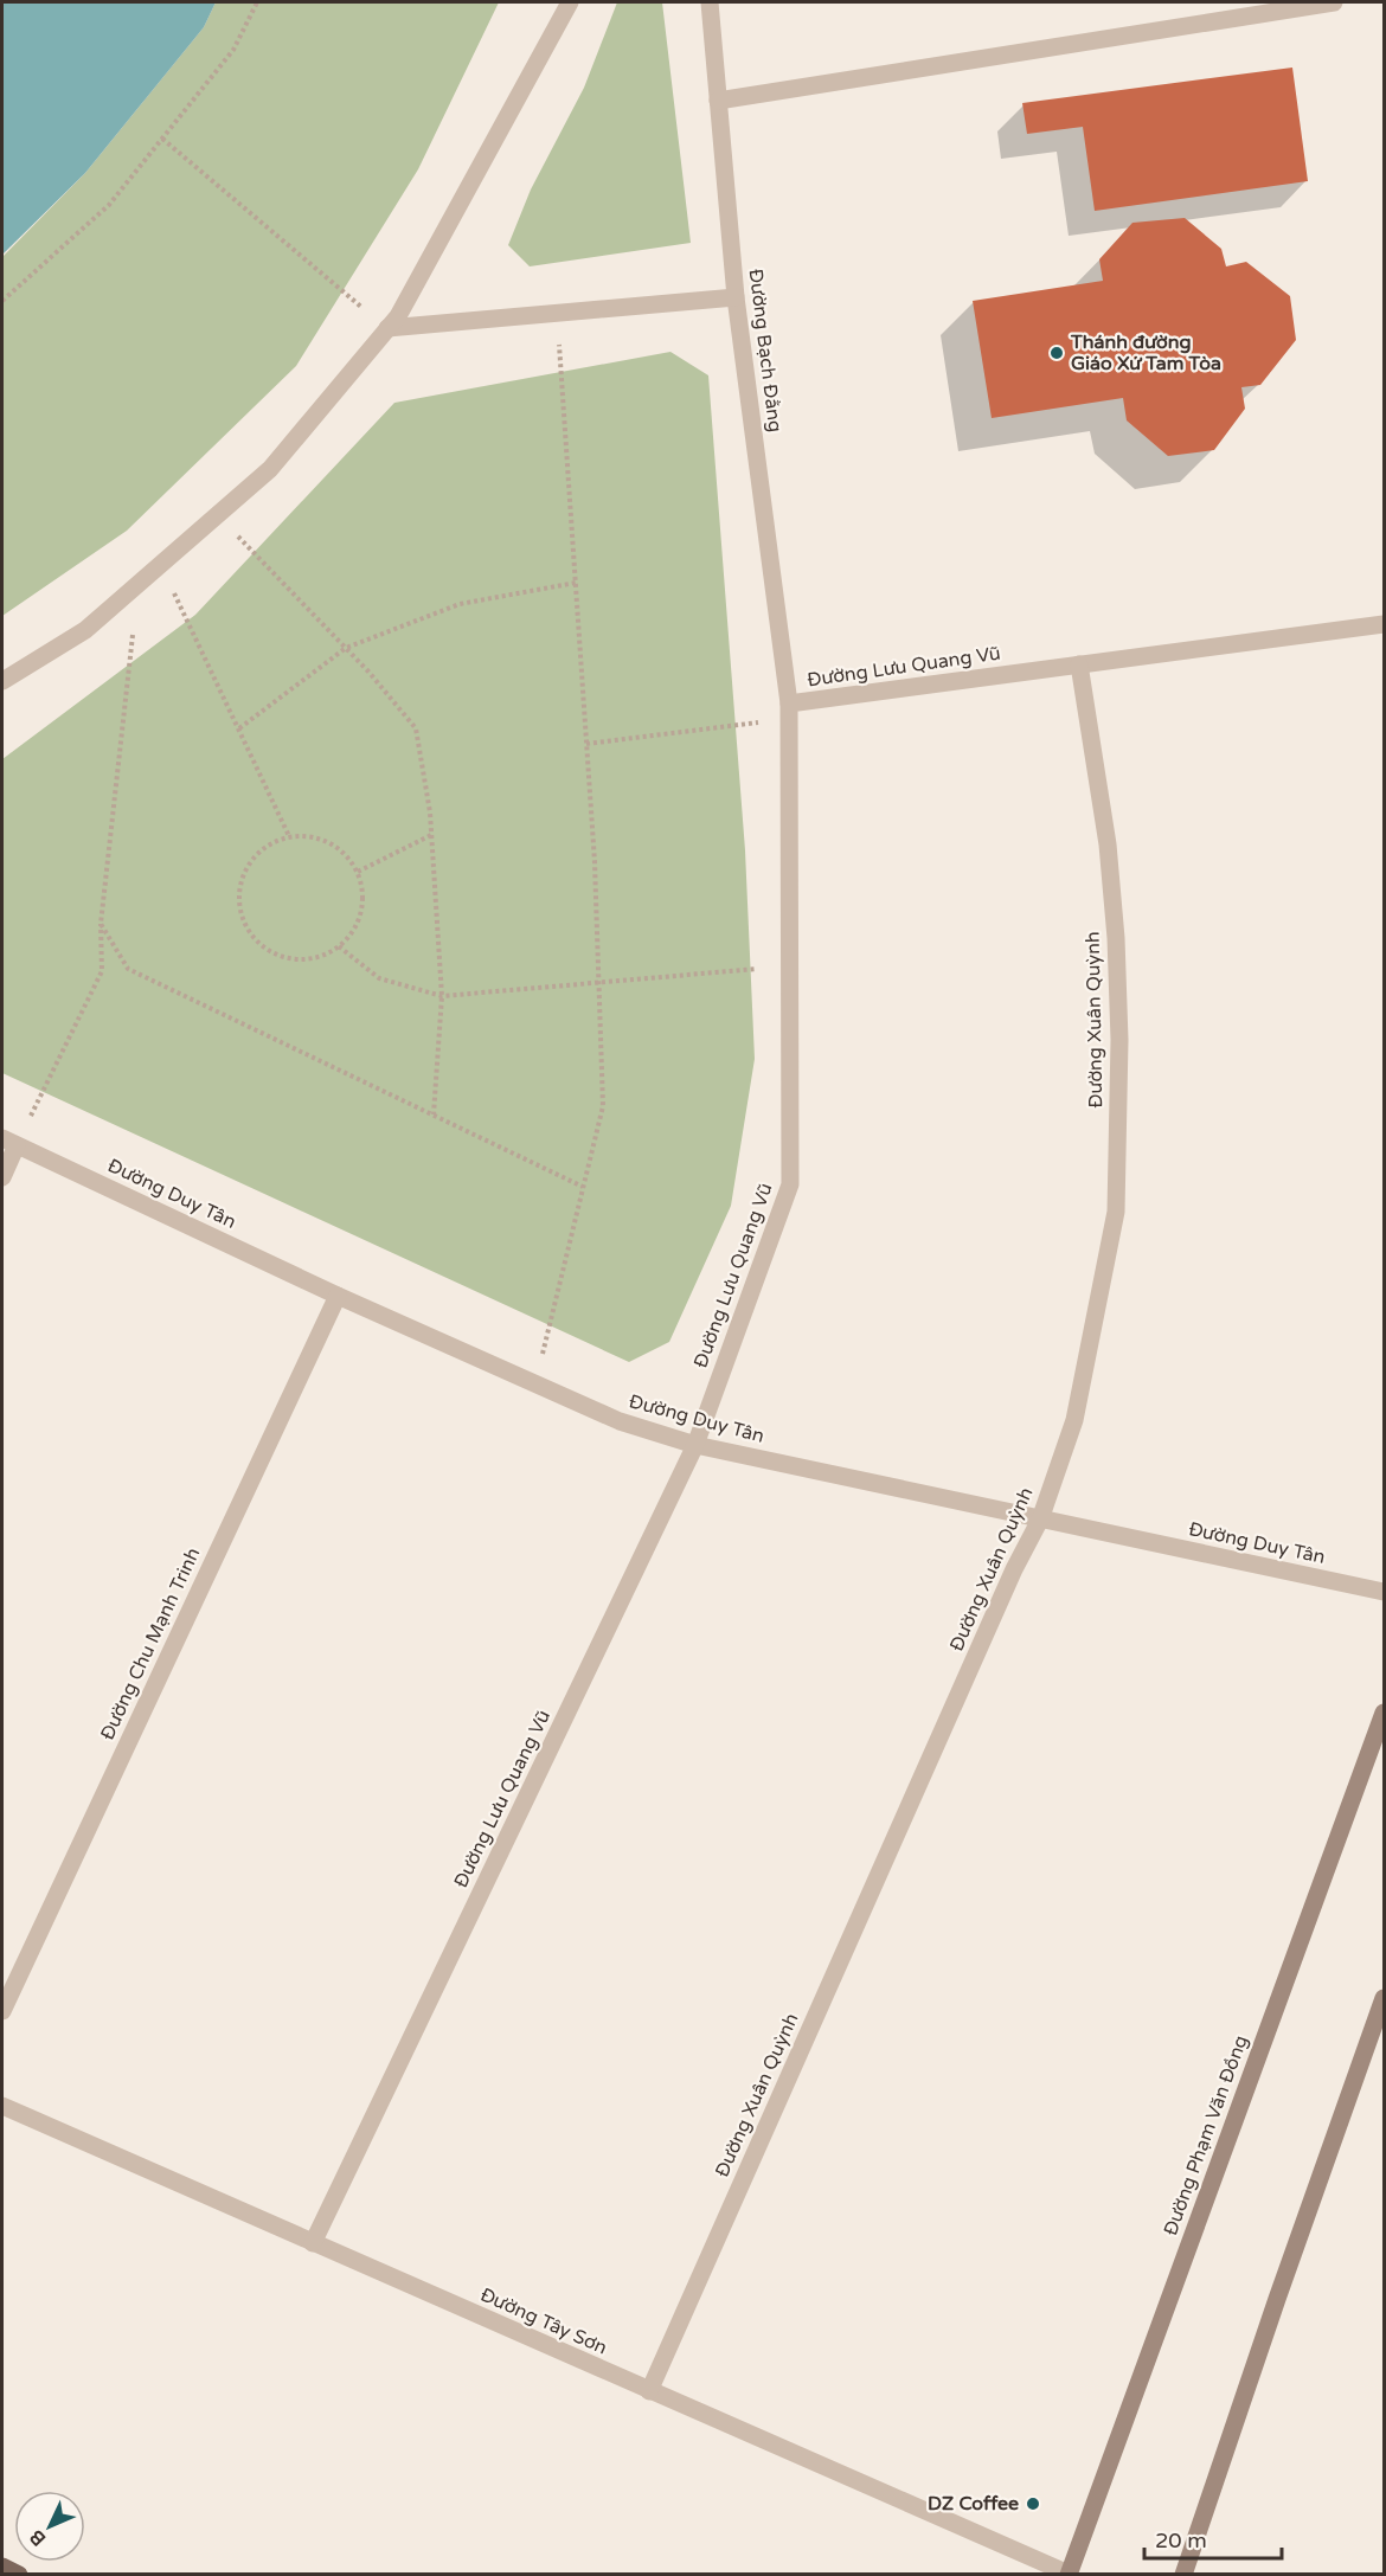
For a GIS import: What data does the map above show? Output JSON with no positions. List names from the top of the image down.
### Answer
{
  "streets": {
    "main road": ["Đường Phạm Văn Đồng"],
    "street": [
      "Đường Bạch Đằng",
      "Đường Lưu Quang Vũ",
      "Đường Xuân Quỳnh",
      "Đường Duy Tân",
      "Đường Chu Mạnh Trinh",
      "Đường Tây Sơn"
    ]
  },
  "crossings": [
    ["Đường Bạch Đằng", "Đường Lưu Quang Vũ"],
    ["Đường Lưu Quang Vũ", "Đường Xuân Quỳnh"],
    ["Đường Lưu Quang Vũ", "Đường Duy Tân"],
    ["Đường Lưu Quang Vũ", "Đường Tây Sơn"],
    ["Đường Xuân Quỳnh", "Đường Duy Tân"],
    ["Đường Xuân Quỳnh", "Đường Tây Sơn"],
    ["Đường Duy Tân", "Đường Chu Mạnh Trinh"],
    ["Đường Phạm Văn Đồng", "Đường Tây Sơn"]
  ],
  "places": ["Thánh đường Giáo Xứ Tam Tòa", "DZ Coffee"],
  "scale_bar": "20 m",
  "north": "bottom left"
}
